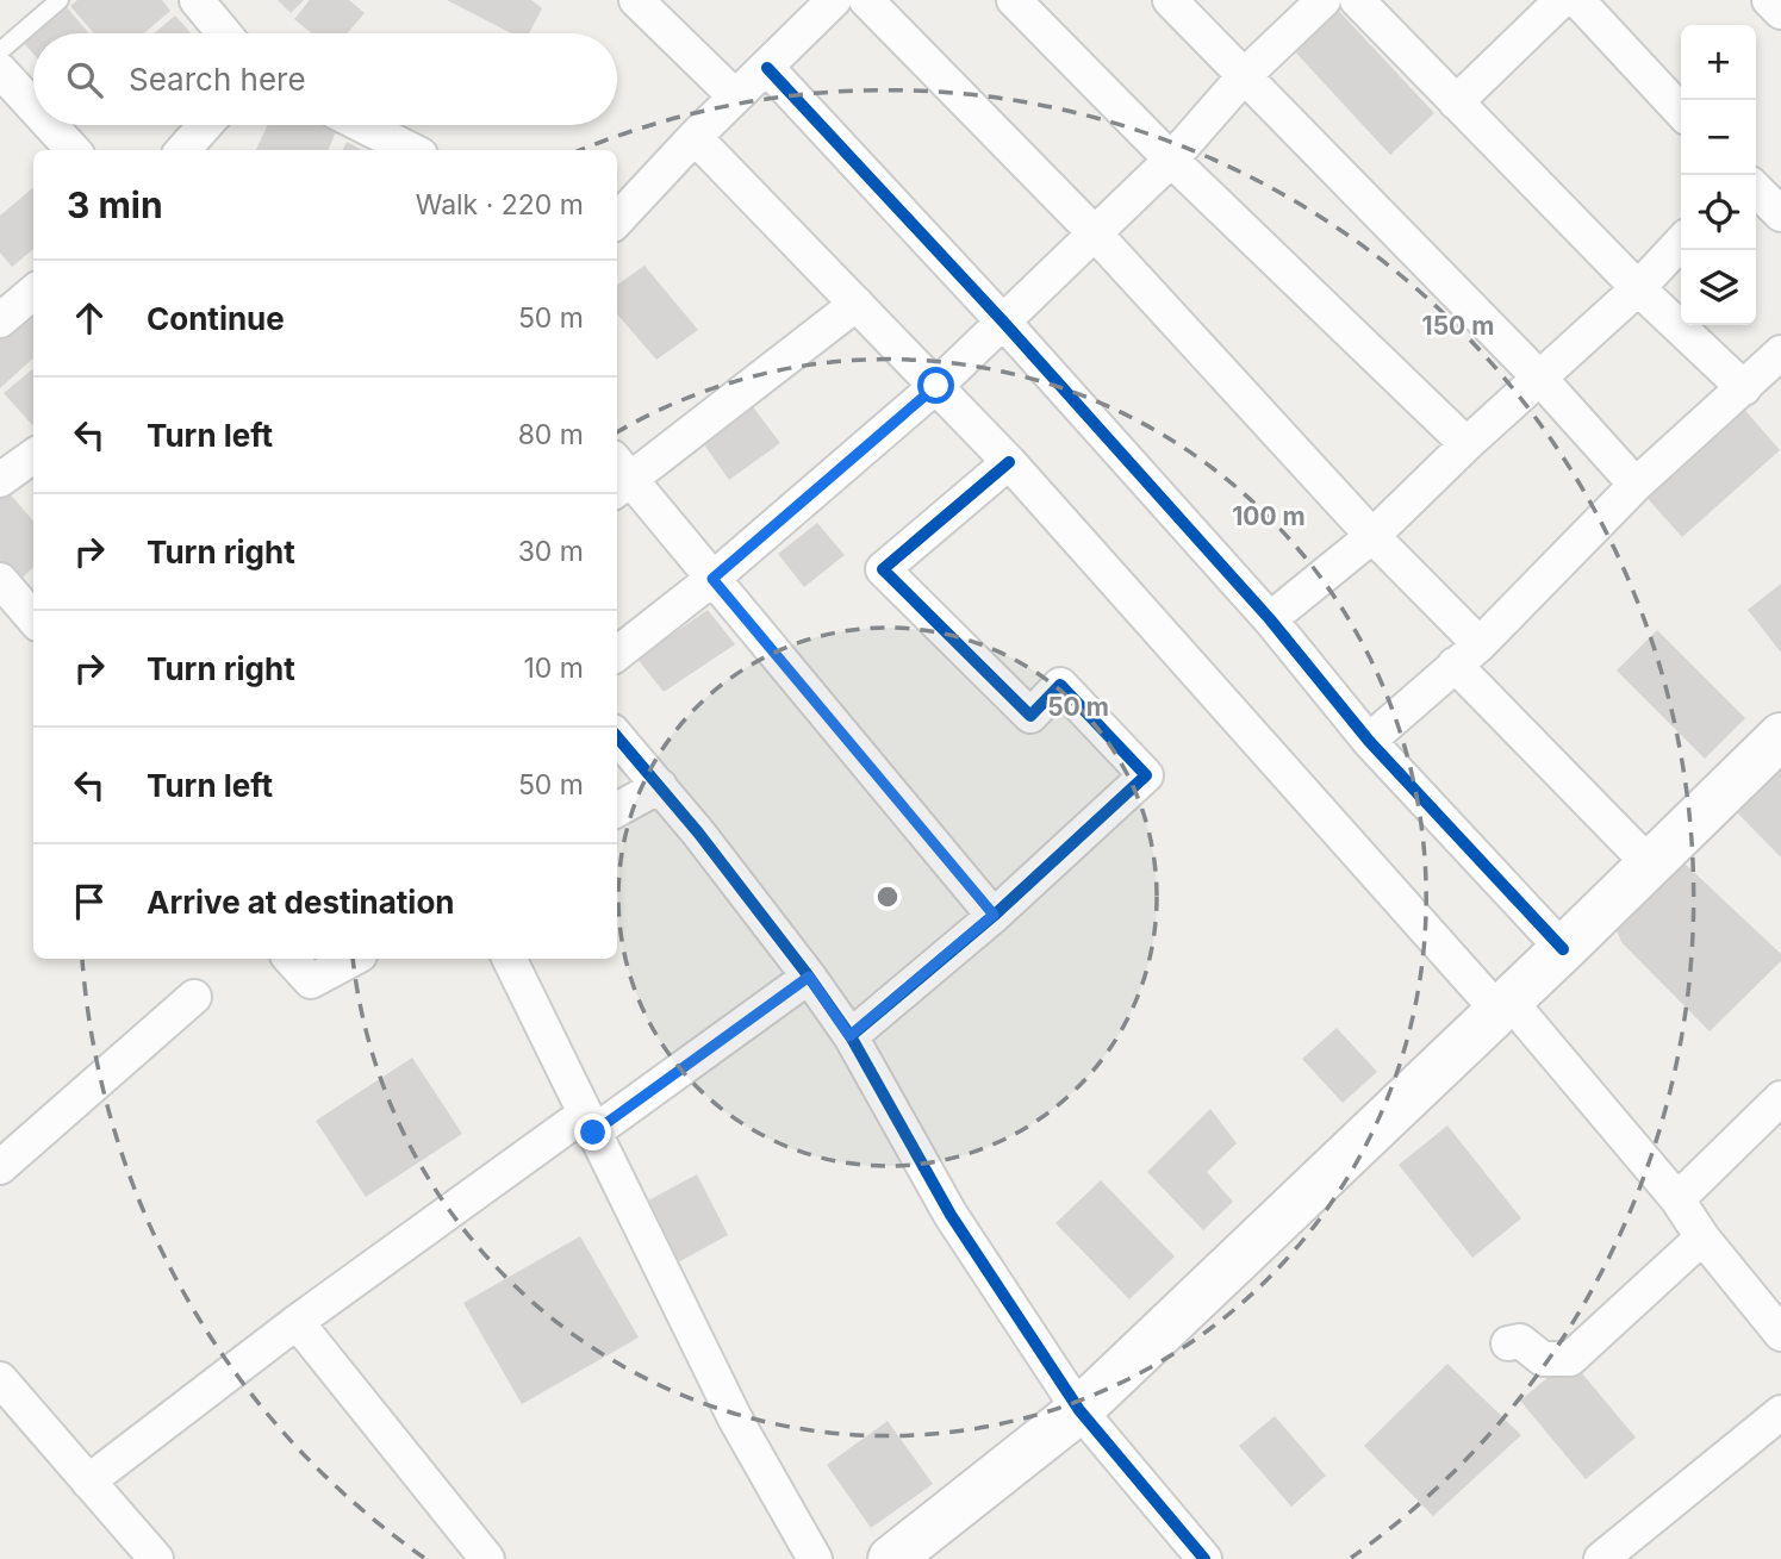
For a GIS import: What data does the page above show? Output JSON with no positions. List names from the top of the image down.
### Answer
{
  "page": {
    "map_buttons": ["+", "−"],
    "search": "Search here",
    "heading": ["3 min", "Walk · 220 m"],
    "list": [
      ["Continue", "50 m"],
      ["Turn left", "80 m"],
      ["Turn right", "30 m"],
      ["Turn right", "10 m"],
      ["Turn left", "50 m"],
      "Arrive at destination"
    ]
  },
  "rings": ["150 m", "100 m", "50 m"]
}
